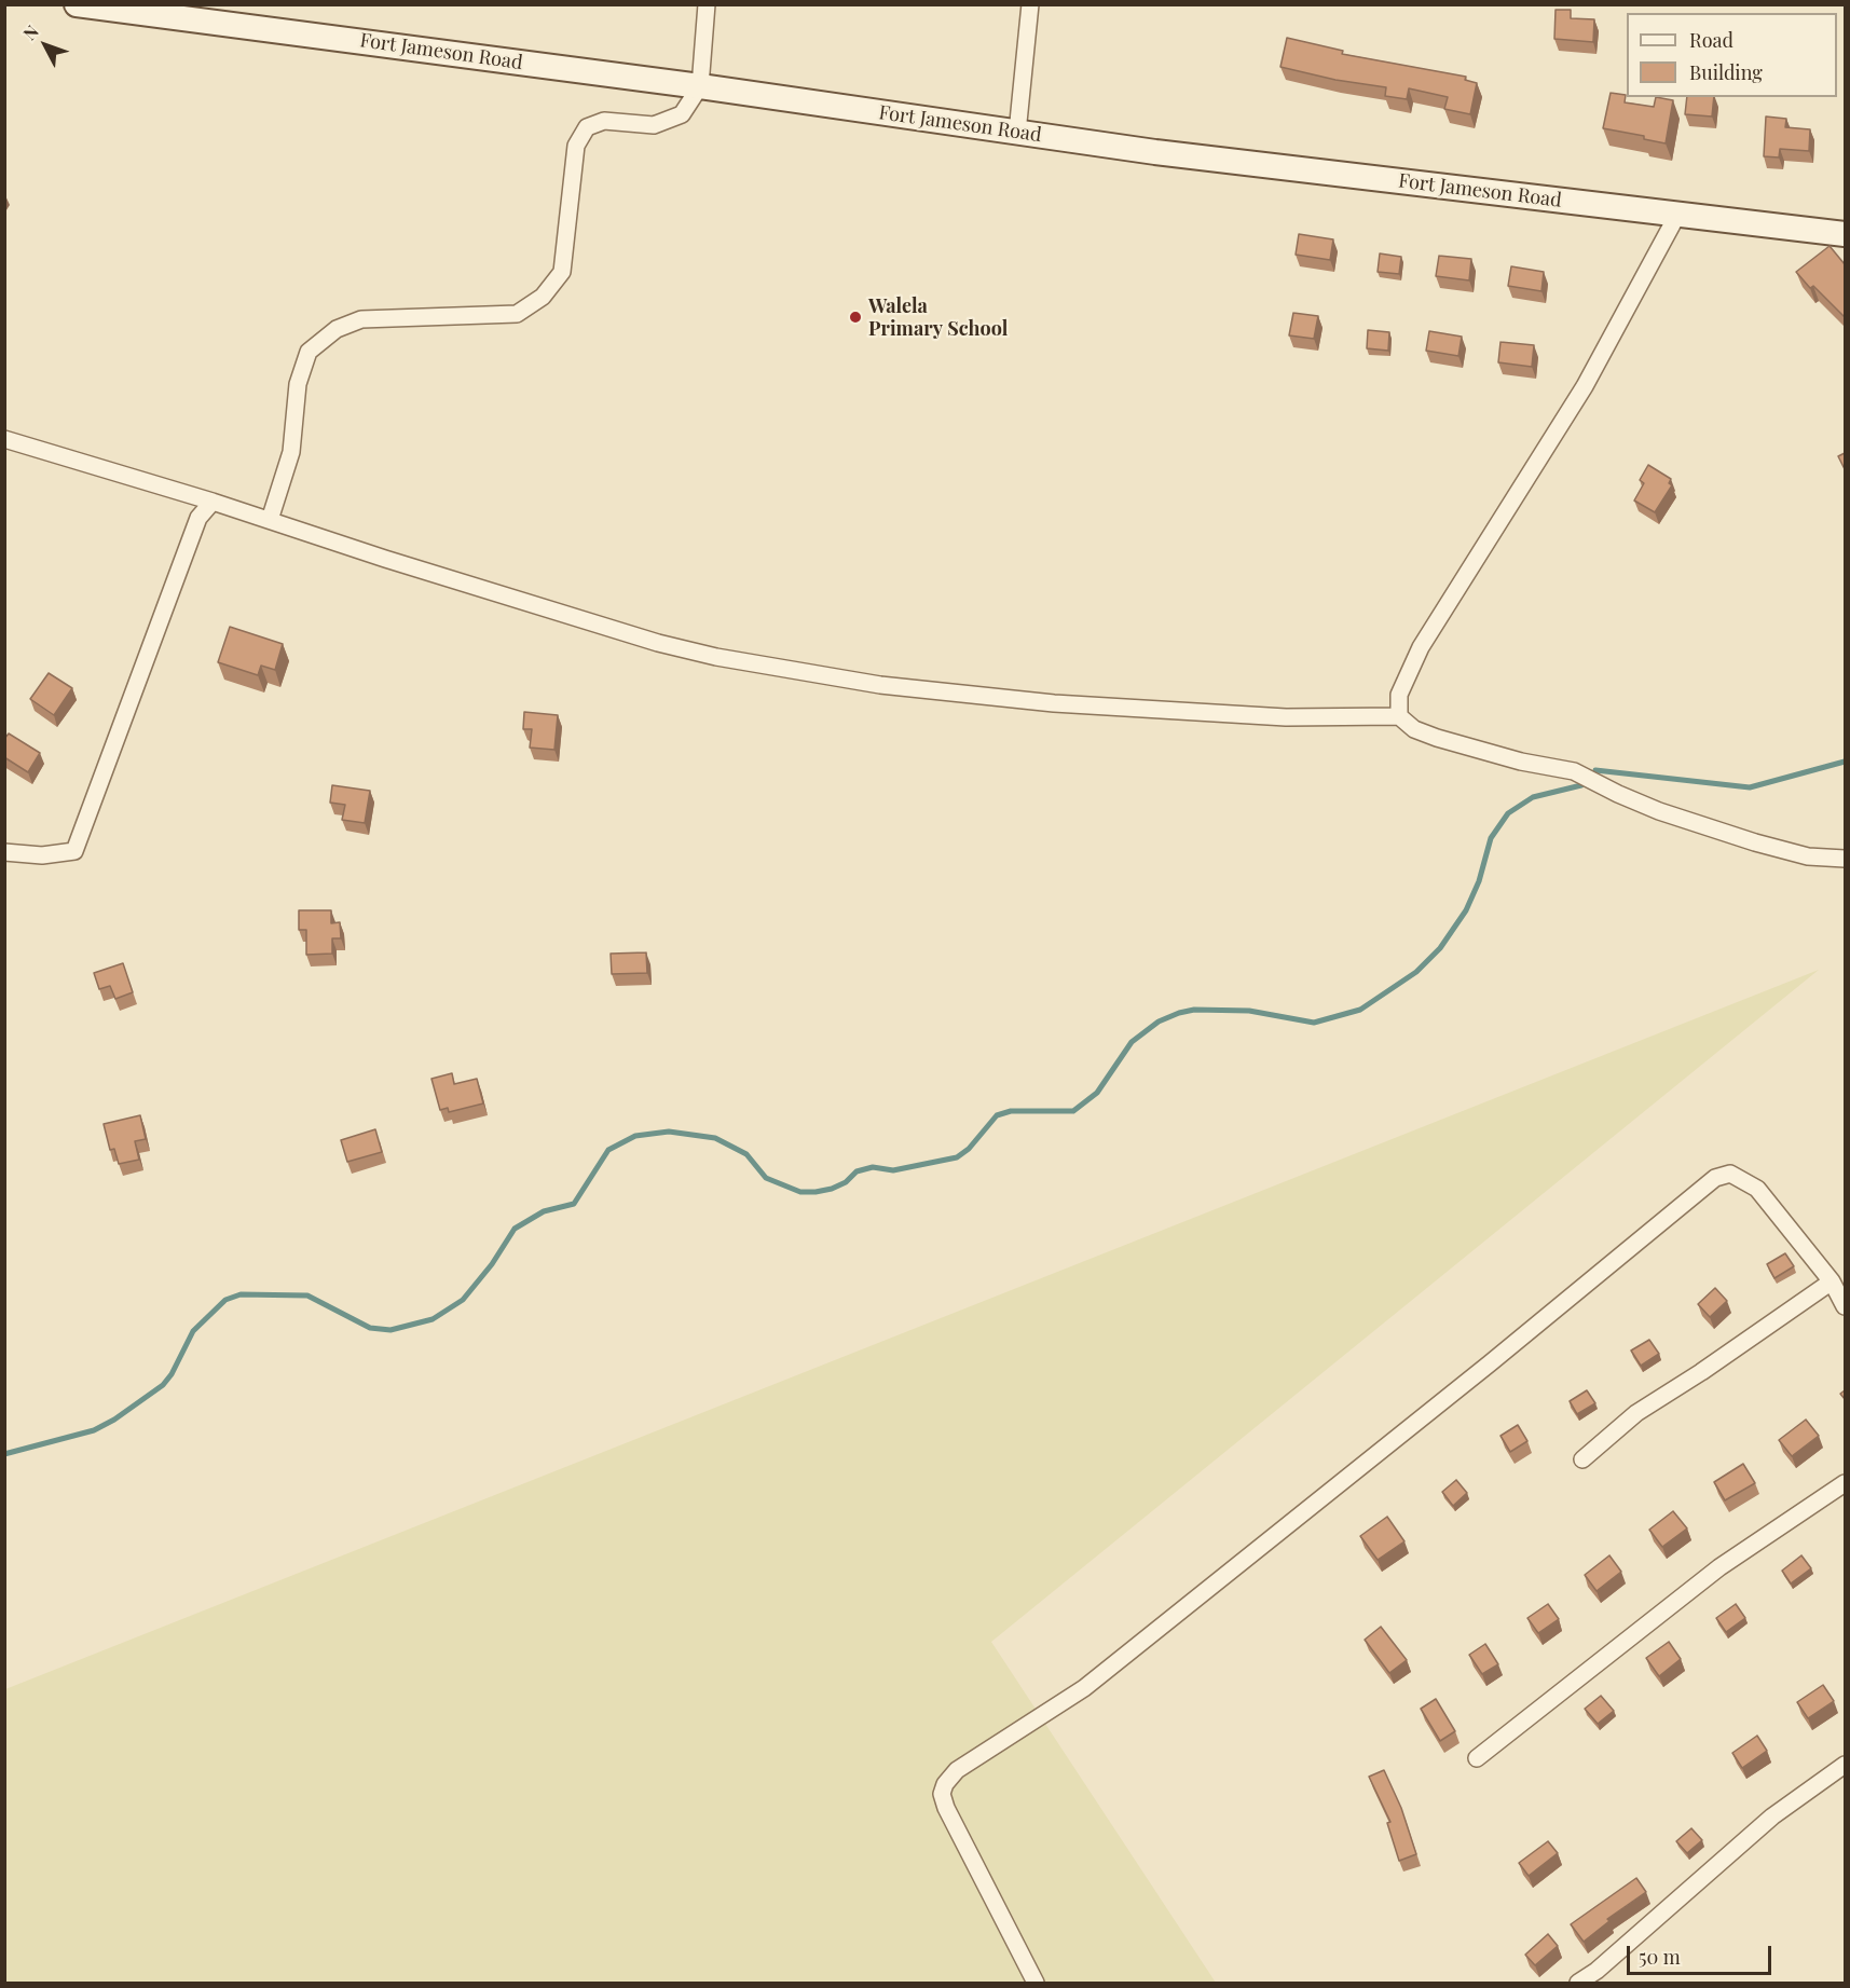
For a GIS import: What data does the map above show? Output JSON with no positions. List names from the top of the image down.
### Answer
{
  "streets": {
    "street": ["Fort Jameson Road"]
  },
  "places": ["Walela Primary School"],
  "legend": ["Road", "Building"],
  "scale_bar": "50 m",
  "north": "top left"
}
